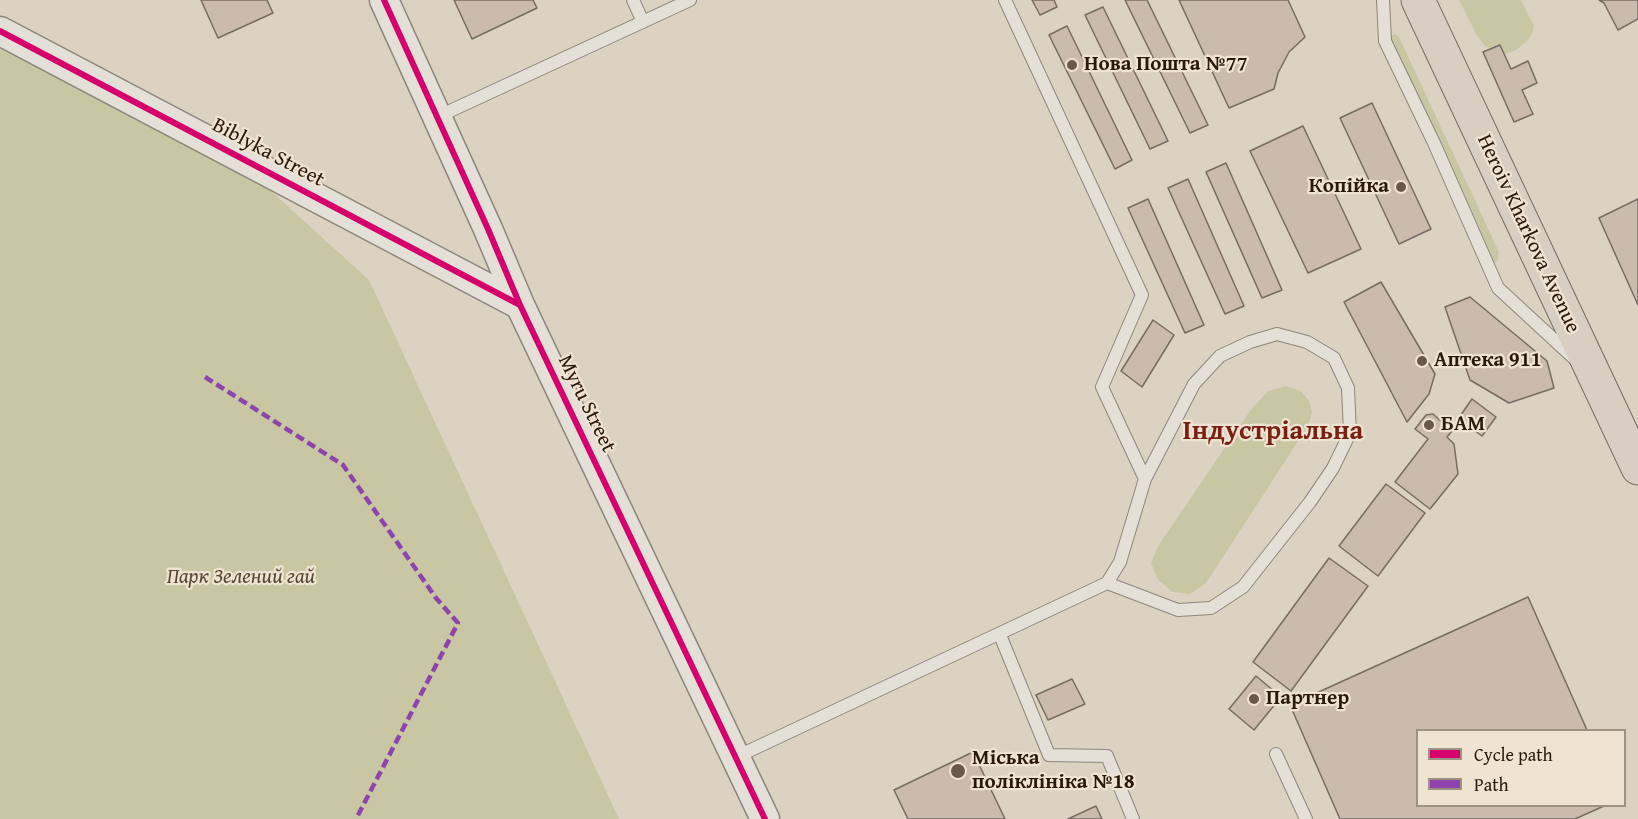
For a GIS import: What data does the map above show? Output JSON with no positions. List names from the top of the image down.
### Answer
{
  "streets": {
    "main road": ["Heroiv Kharkova Avenue"],
    "street": ["Biblyka Street", "Myru Street"]
  },
  "crossings": [
    ["Biblyka Street", "Myru Street"]
  ],
  "districts": ["Індустріальна"],
  "parks": ["Парк Зелений гай"],
  "places": [
    "Нова Пошта №77",
    "Копійка",
    "Аптека 911",
    "БАМ",
    "Партнер",
    "Міська поліклініка №18"
  ],
  "legend": ["Cycle path", "Path"]
}
